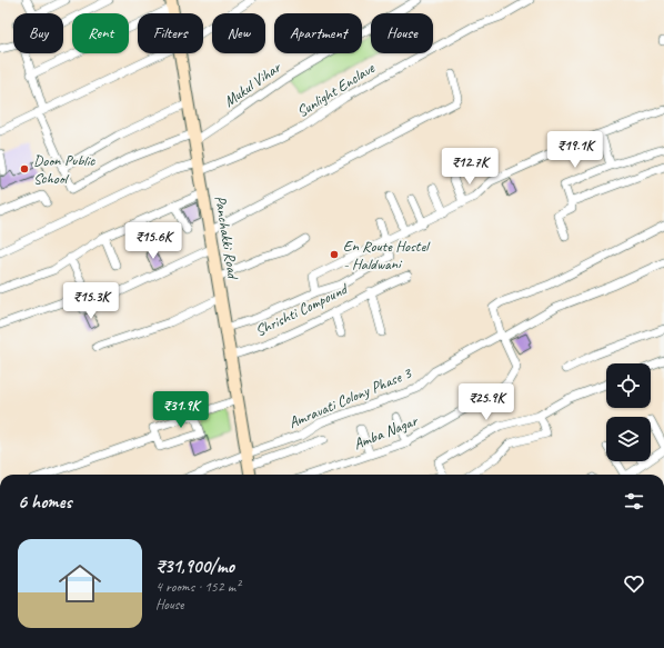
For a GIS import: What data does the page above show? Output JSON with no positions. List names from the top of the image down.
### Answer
{
  "streets": {
    "main road": ["Panchakki Road"],
    "street": [
      "Mukul Vihar",
      "Sunlight Enclave",
      "Shrishti Compound",
      "Amravati Colony Phase 3",
      "Amba Nagar"
    ]
  },
  "crossings": [
    ["Mukul Vihar", "Panchakki Road"],
    ["Sunlight Enclave", "Panchakki Road"],
    ["Panchakki Road", "Shrishti Compound"],
    ["Panchakki Road", "Amravati Colony Phase 3"],
    ["Amravati Colony Phase 3", "Amba Nagar"]
  ],
  "places": ["Doon Public School", "En Route Hostel - Haldwani"],
  "page": {
    "chip": [
      "Buy",
      "Rent",
      "Filters",
      "New",
      "Apartment",
      "House"
    ],
    "price": [
      "₹19.1K",
      "₹12.7K",
      "₹15.6K",
      "₹15.3K",
      "₹25.9K",
      "₹31.9K"
    ],
    "heading": "6 homes",
    "list": [
      {
        "name": "₹31,900/mo",
        "note": "4 rooms · 152 m² · House"
      }
    ]
  }
}
